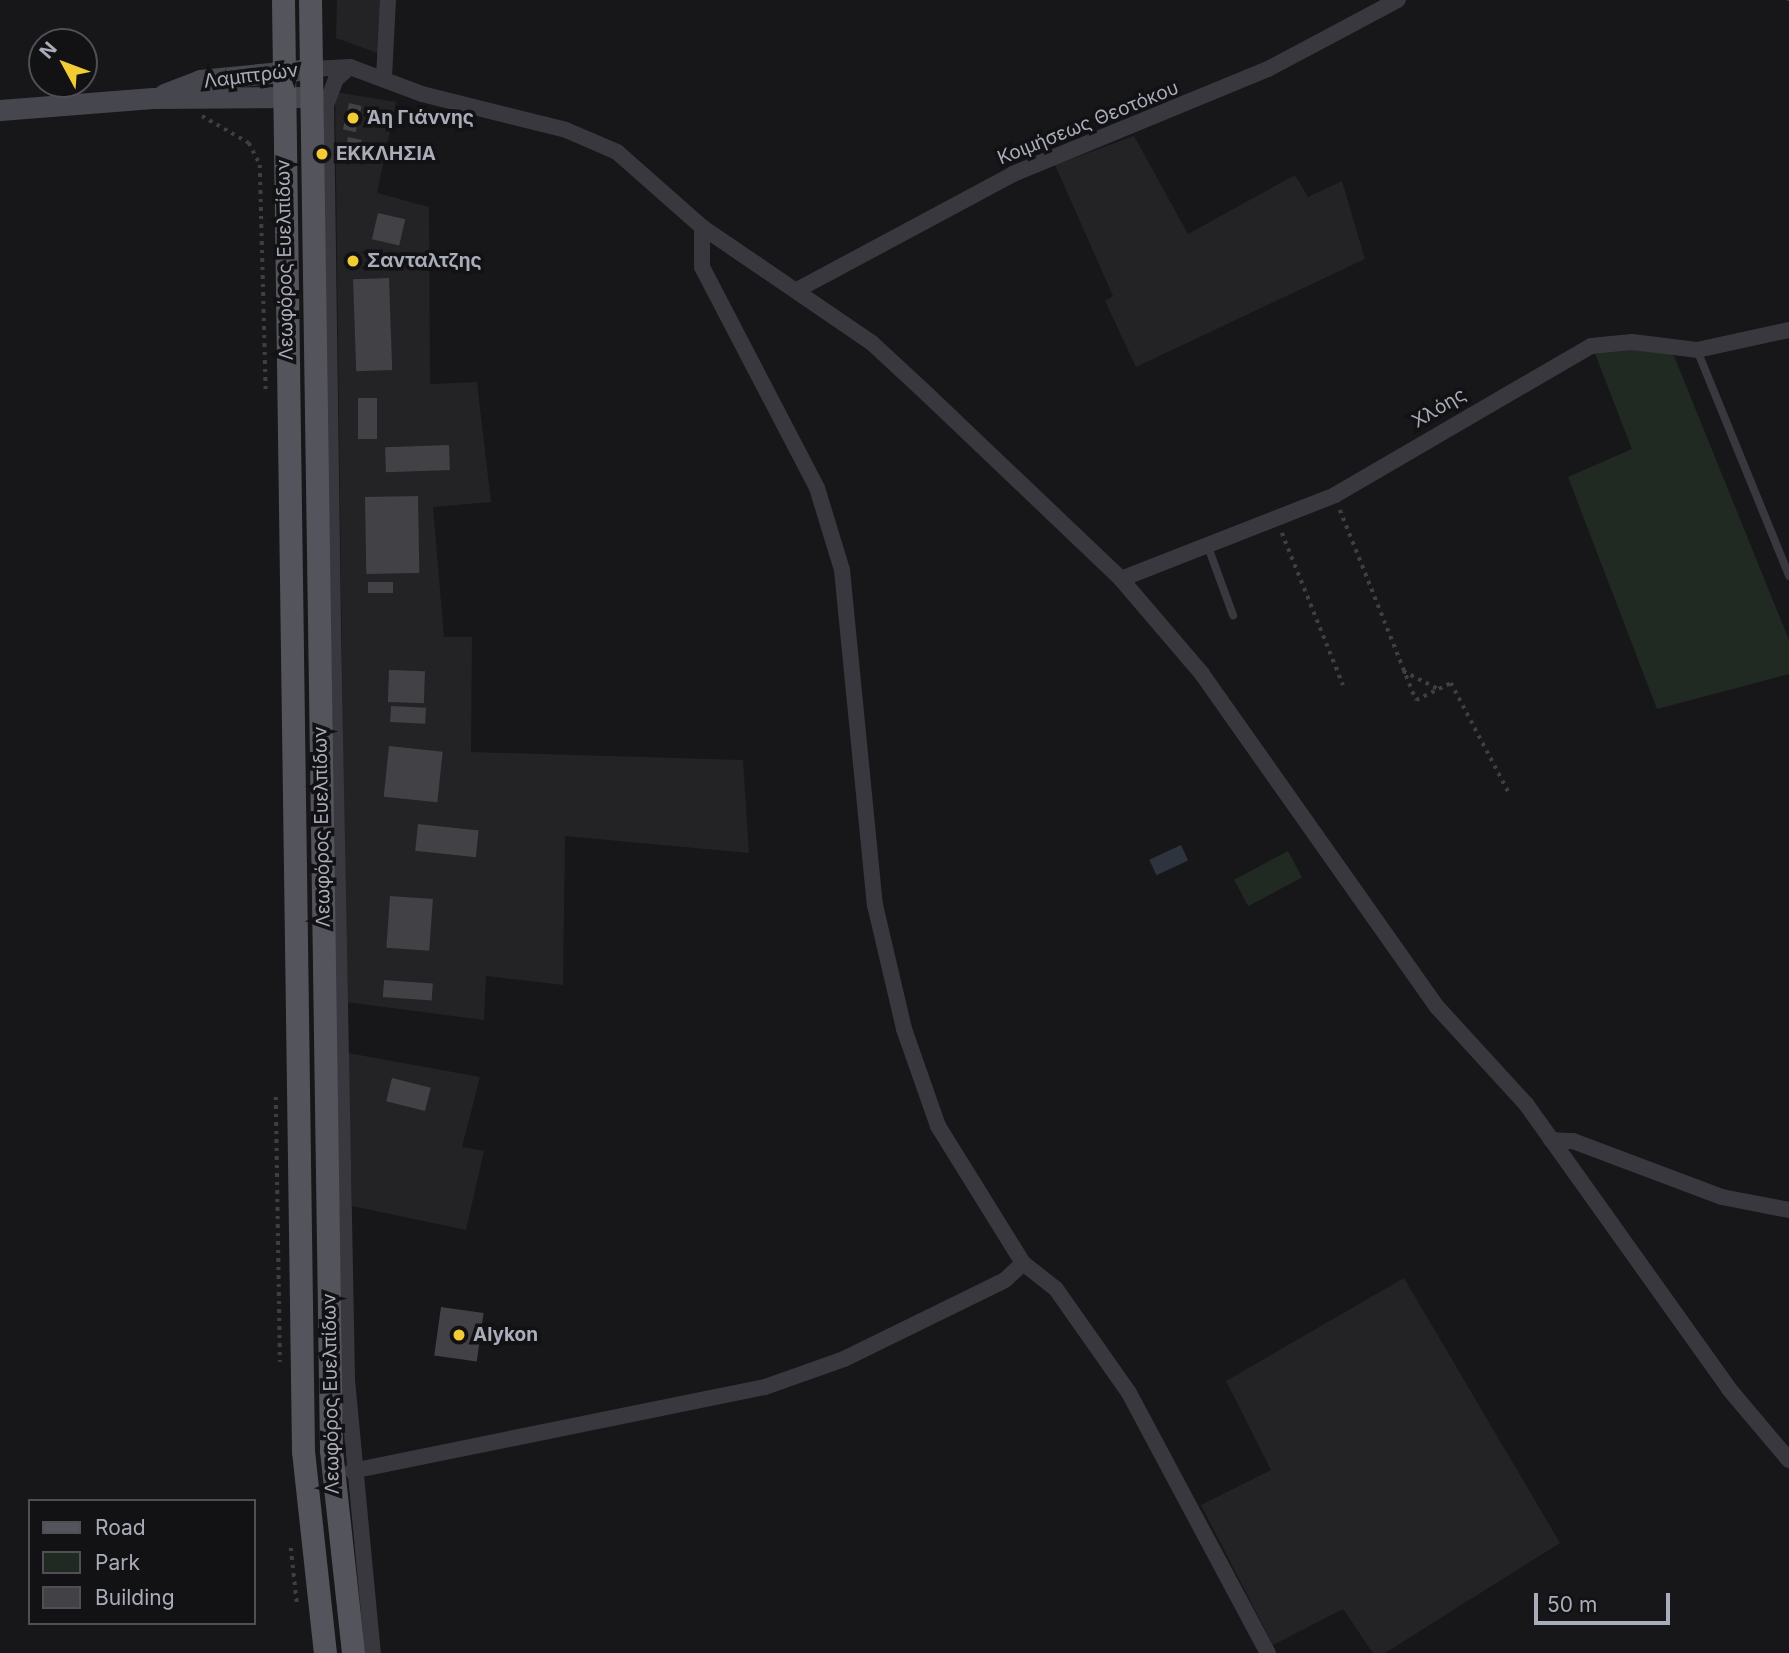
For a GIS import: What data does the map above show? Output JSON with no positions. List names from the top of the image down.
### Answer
{
  "streets": {
    "main road": ["Λεωφόρος Ευελπίδων"],
    "street": ["Λαμπτρών", "Κοιμήσεως Θεοτόκου", "Χλόης"]
  },
  "crossings": [
    ["Λαμπτρών", "Λεωφόρος Ευελπίδων"]
  ],
  "places": [
    "Άη Γιάννης",
    "ΕΚΚΛΗΣΙΑ",
    "Σανταλτζης",
    "Alykon"
  ],
  "legend": ["Road", "Park", "Building"],
  "scale_bar": "50 m",
  "north": "top left"
}
